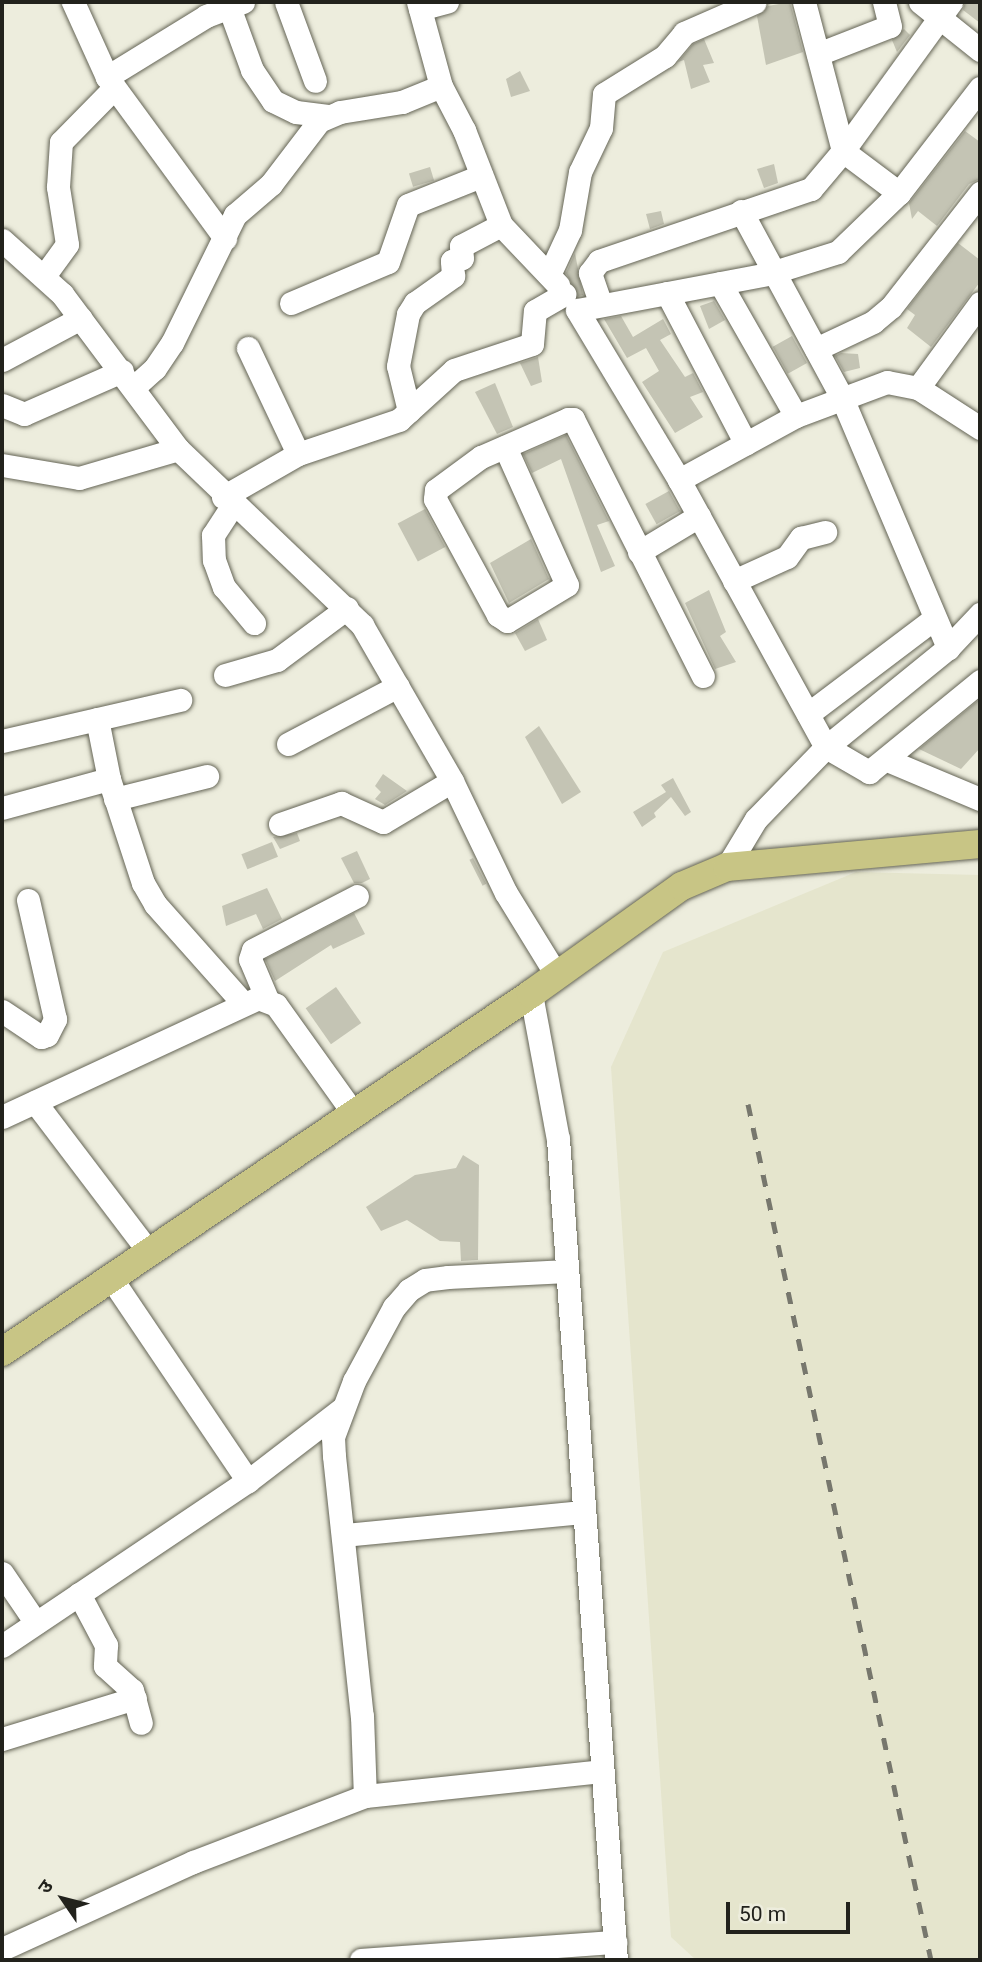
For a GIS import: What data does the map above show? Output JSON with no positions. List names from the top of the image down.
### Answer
{
  "scale_bar": "50 m",
  "north": "top left"
}
